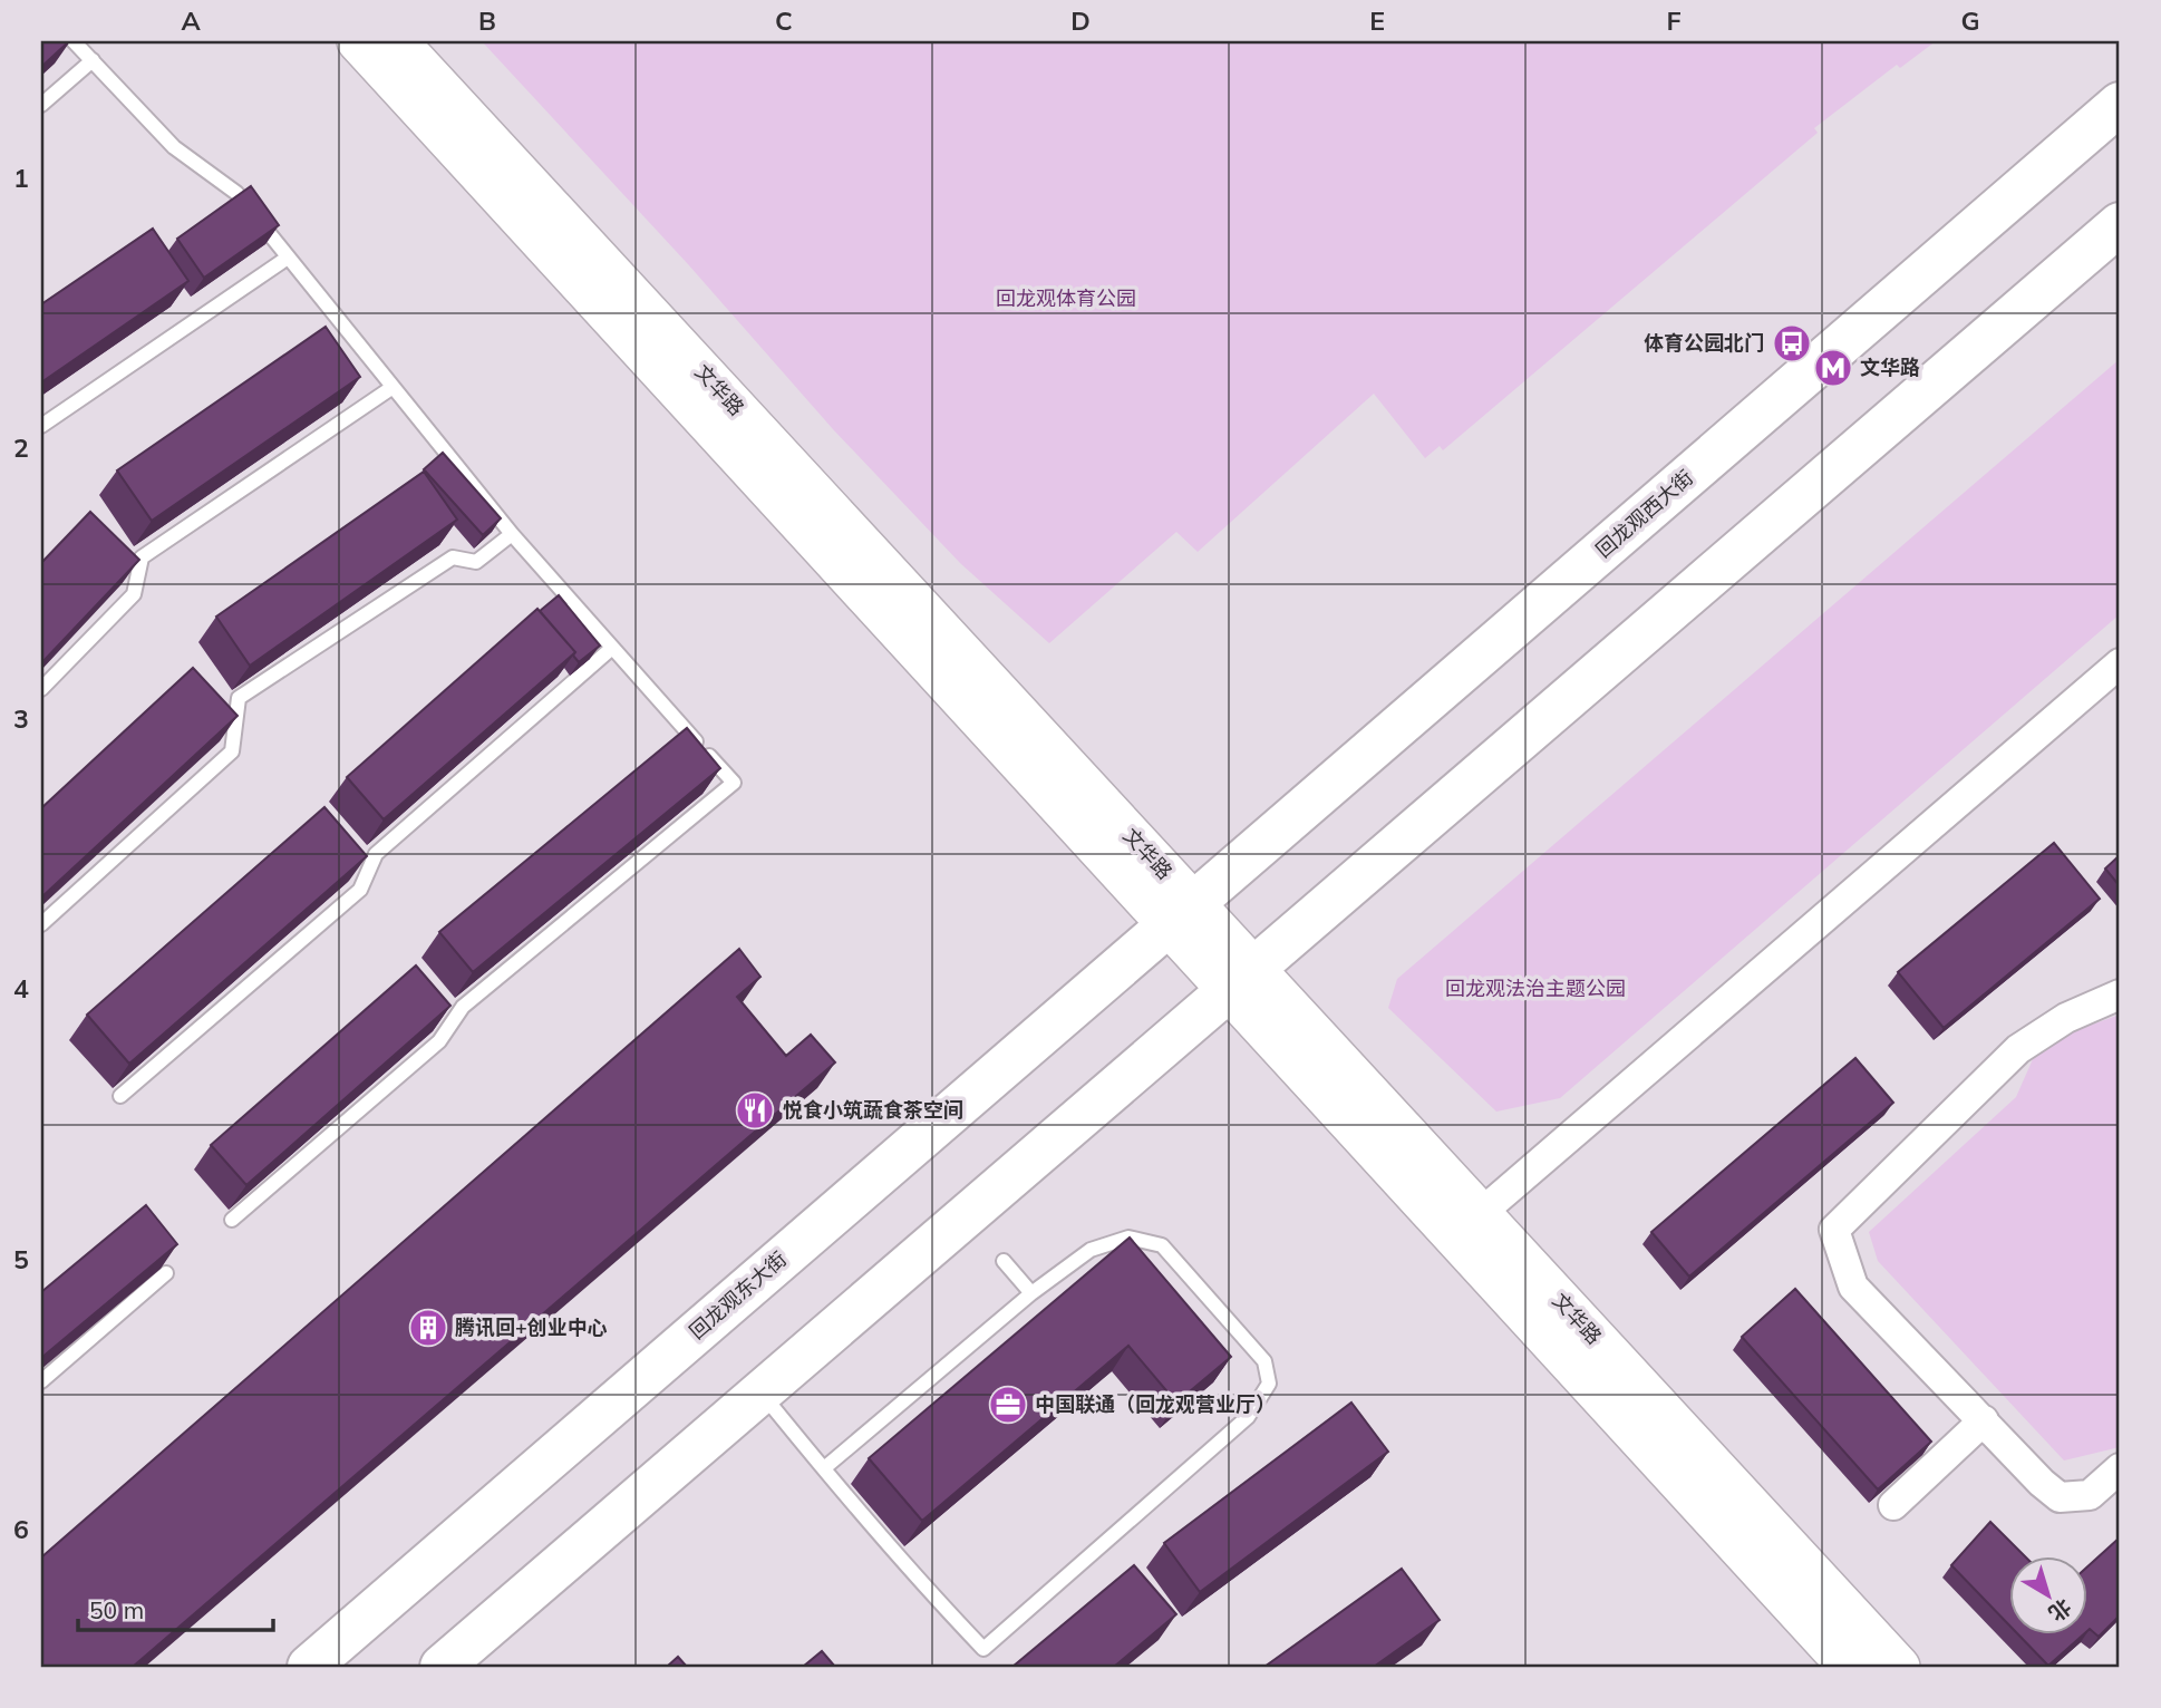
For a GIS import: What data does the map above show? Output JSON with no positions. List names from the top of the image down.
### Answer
{
  "streets": {
    "main road": ["回龙观西大街", "回龙观东大街"],
    "street": ["文华路"]
  },
  "crossings": [
    ["文华路", "回龙观西大街"],
    ["文华路", "回龙观东大街"],
    ["回龙观西大街", "回龙观东大街"]
  ],
  "parks": ["回龙观体育公园", "回龙观法治主题公园"],
  "places": {
    "bus stop": ["体育公园北门"],
    "metro station": ["文华路"],
    "restaurant": ["悦食小筑蔬食茶空间"],
    "building": ["腾讯回+创业中心"],
    "office": ["中国联通（回龙观营业厅）"]
  },
  "scale_bar": "50 m",
  "north": "bottom right",
  "grid": {
    "columns": [
      "A",
      "B",
      "C",
      "D",
      "E",
      "F",
      "G"
    ],
    "rows": [
      "1",
      "2",
      "3",
      "4",
      "5",
      "6"
    ]
  }
}
